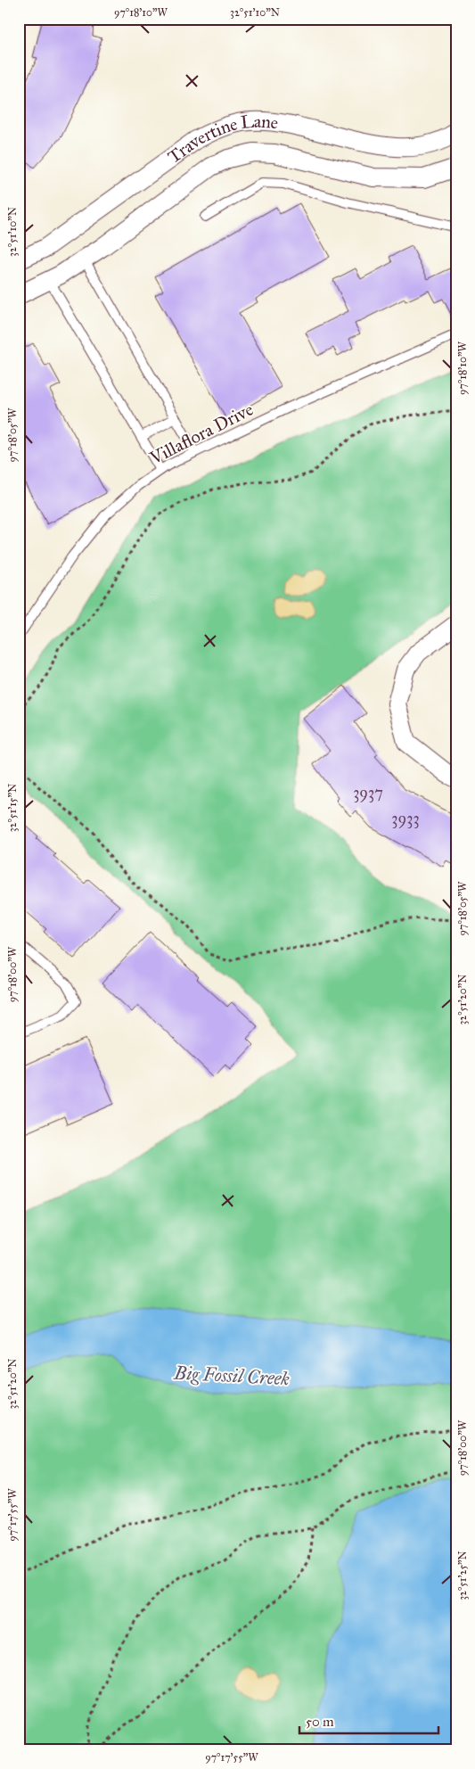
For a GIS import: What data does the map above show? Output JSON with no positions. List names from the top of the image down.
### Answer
{
  "streets": {
    "street": ["Travertine Lane"],
    "lane": ["Villaflora Drive"]
  },
  "water": ["Big Fossil Creek"],
  "house_numbers": ["3937", "3933"],
  "scale_bar": "50 m",
  "coordinates": [
    "97°18'10\"W",
    "32°51'10\"N",
    "97°18'05\"W",
    "32°51'15\"N",
    "97°18'00\"W",
    "32°51'20\"N",
    "97°17'55\"W",
    "32°51'25\"N"
  ]
}
